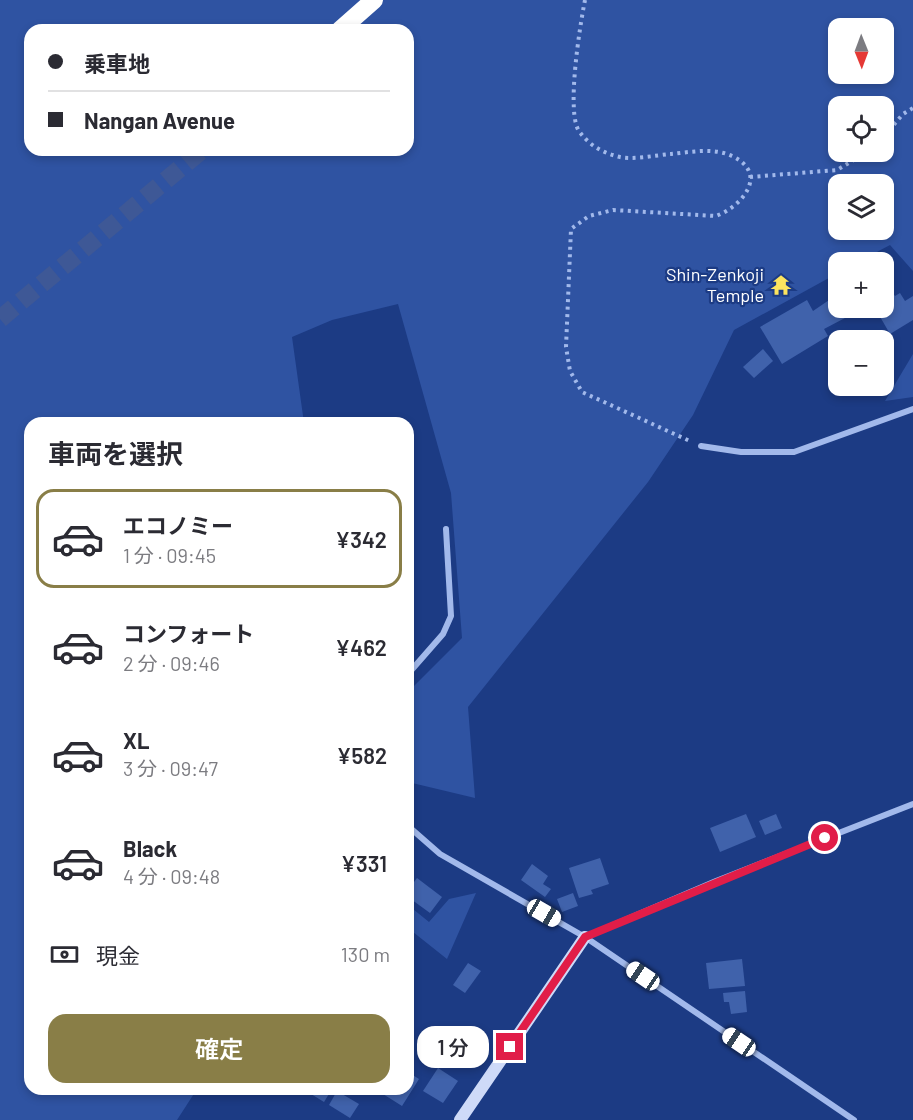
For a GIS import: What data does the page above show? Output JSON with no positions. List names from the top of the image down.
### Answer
{
  "places": {
    "temple": ["Shin-Zenkoji Temple"]
  },
  "north": "bottom",
  "page": {
    "map_buttons": ["+", "−"],
    "banner": ["乗車地", "Nangan Avenue"],
    "heading": "車両を選択",
    "list": [
      {
        "name": "エコノミー",
        "note": "1 分 · 09:45",
        "value": "¥342"
      },
      {
        "name": "コンフォート",
        "note": "2 分 · 09:46",
        "value": "¥462"
      },
      {
        "name": "XL",
        "note": "3 分 · 09:47",
        "value": "¥582"
      },
      {
        "name": "Black",
        "note": "4 分 · 09:48",
        "value": "¥331"
      }
    ],
    "pay": ["現金", "130 m"],
    "buttons": "確定",
    "bubble": "1 分"
  }
}
